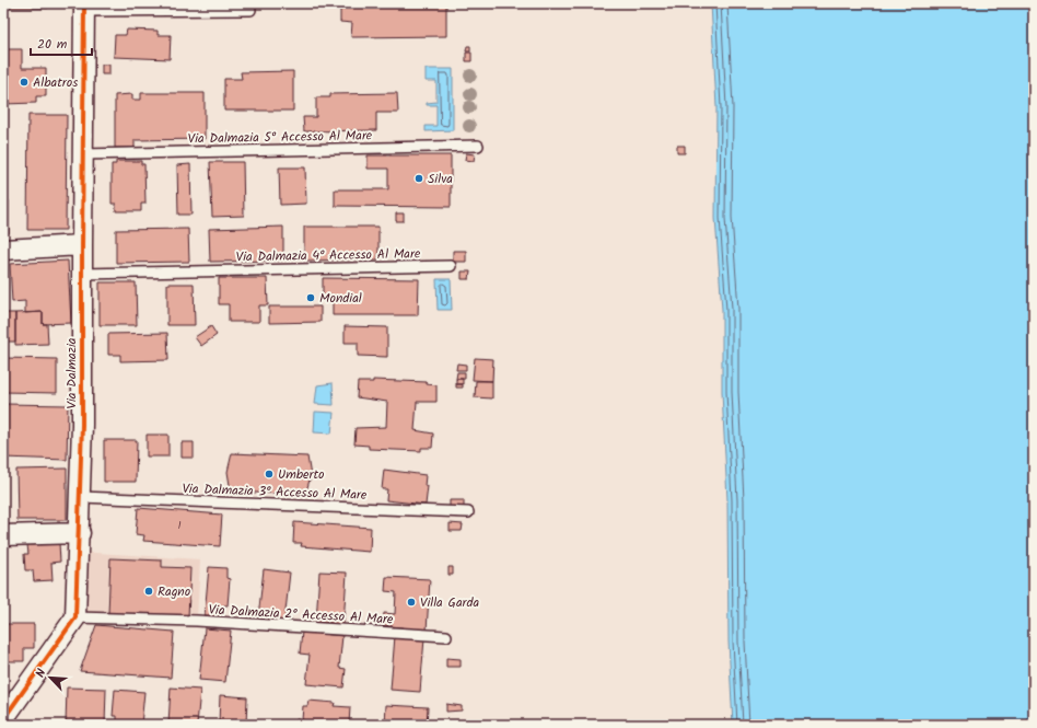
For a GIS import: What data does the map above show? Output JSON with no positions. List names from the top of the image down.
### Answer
{
  "streets": {
    "street": ["Via Dalmazia"],
    "lane": [
      "Via Dalmazia 5° Accesso Al Mare",
      "Via Dalmazia 4° Accesso Al Mare",
      "Via Dalmazia 3° Accesso Al Mare",
      "Via Dalmazia 2° Accesso Al Mare"
    ]
  },
  "crossings": [
    ["Via Dalmazia 5° Accesso Al Mare", "Via Dalmazia"],
    ["Via Dalmazia 4° Accesso Al Mare", "Via Dalmazia"],
    ["Via Dalmazia", "Via Dalmazia 3° Accesso Al Mare"],
    ["Via Dalmazia", "Via Dalmazia 2° Accesso Al Mare"]
  ],
  "places": [
    "Albatros",
    "Silva",
    "Mondial",
    "Umberto",
    "Ragno",
    "Villa Garda"
  ],
  "house_numbers": ["1"],
  "scale_bar": "20 m",
  "north": "top left"
}
